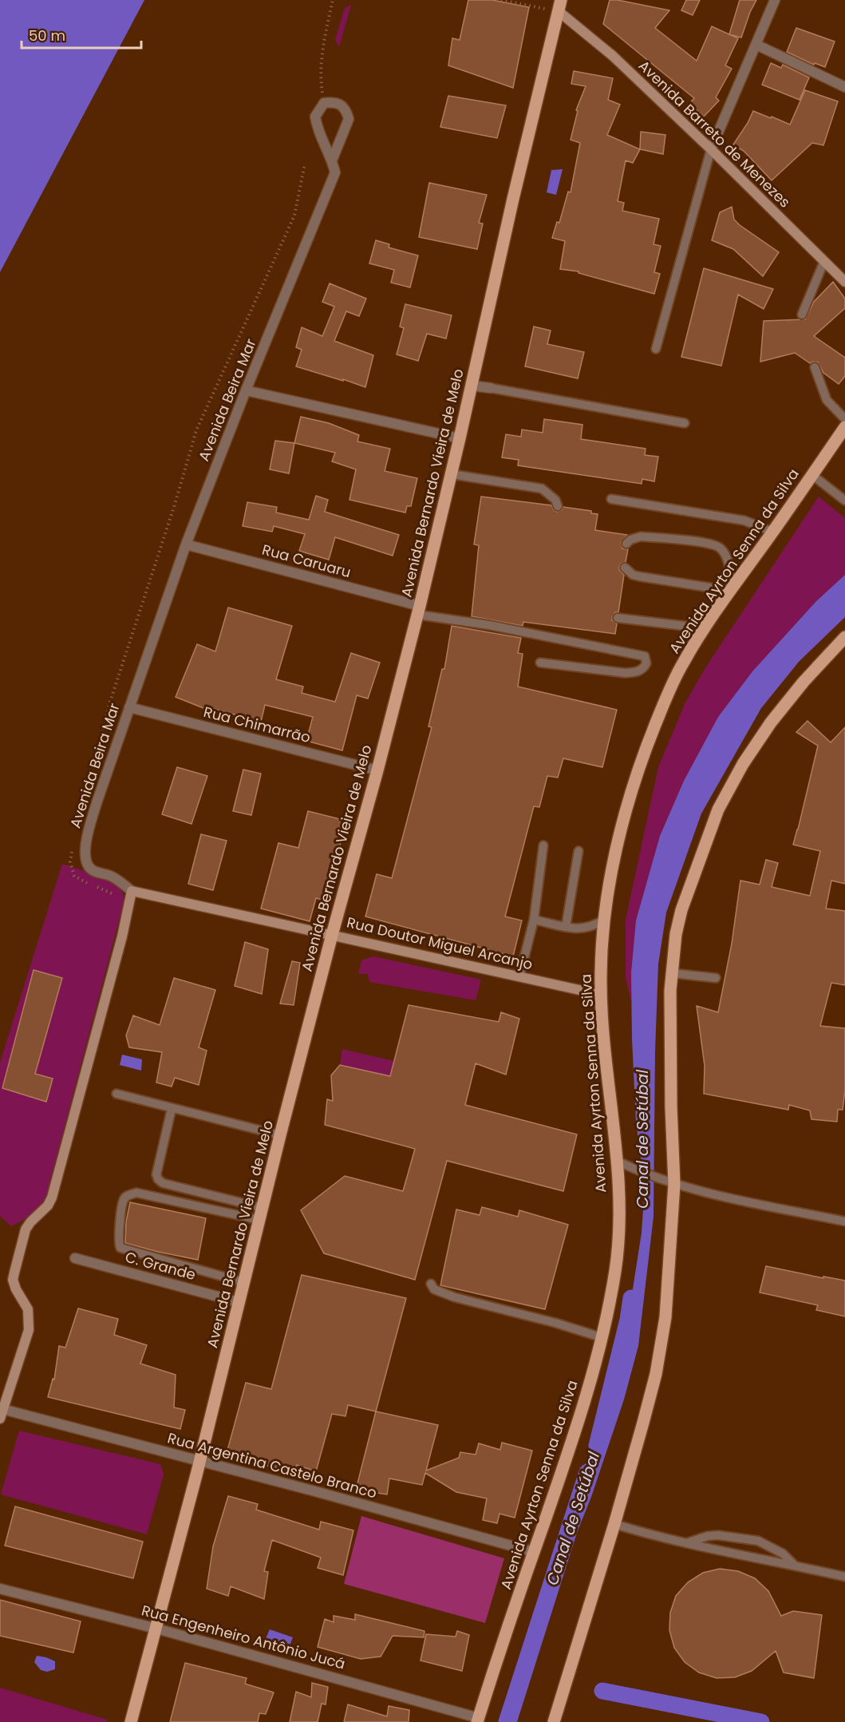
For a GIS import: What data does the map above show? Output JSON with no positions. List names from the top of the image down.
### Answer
{
  "streets": {
    "main road": [
      "Avenida Barreto de Menezes",
      "Avenida Bernardo Vieira de Melo",
      "Avenida Ayrton Senna da Silva",
      "Rua Doutor Miguel Arcanjo"
    ],
    "street": [
      "Avenida Beira Mar",
      "Rua Caruaru",
      "Rua Chimarrão",
      "C. Grande",
      "Rua Argentina Castelo Branco",
      "Rua Engenheiro Antônio Jucá"
    ]
  },
  "crossings": [
    ["Avenida Barreto de Menezes", "Avenida Bernardo Vieira de Melo"],
    ["Avenida Beira Mar", "Rua Caruaru"],
    ["Avenida Beira Mar", "Rua Chimarrão"],
    ["Avenida Beira Mar", "Rua Doutor Miguel Arcanjo"],
    ["Avenida Bernardo Vieira de Melo", "Rua Caruaru"],
    ["Avenida Bernardo Vieira de Melo", "Rua Chimarrão"],
    ["Avenida Bernardo Vieira de Melo", "Rua Doutor Miguel Arcanjo"],
    ["Avenida Bernardo Vieira de Melo", "C. Grande"],
    ["Avenida Bernardo Vieira de Melo", "Rua Argentina Castelo Branco"],
    ["Avenida Bernardo Vieira de Melo", "Rua Engenheiro Antônio Jucá"],
    ["Avenida Ayrton Senna da Silva", "Rua Doutor Miguel Arcanjo"],
    ["Avenida Ayrton Senna da Silva", "Rua Argentina Castelo Branco"],
    ["Avenida Ayrton Senna da Silva", "Rua Engenheiro Antônio Jucá"]
  ],
  "water": ["Canal de Setúbal"],
  "scale_bar": "50 m"
}
